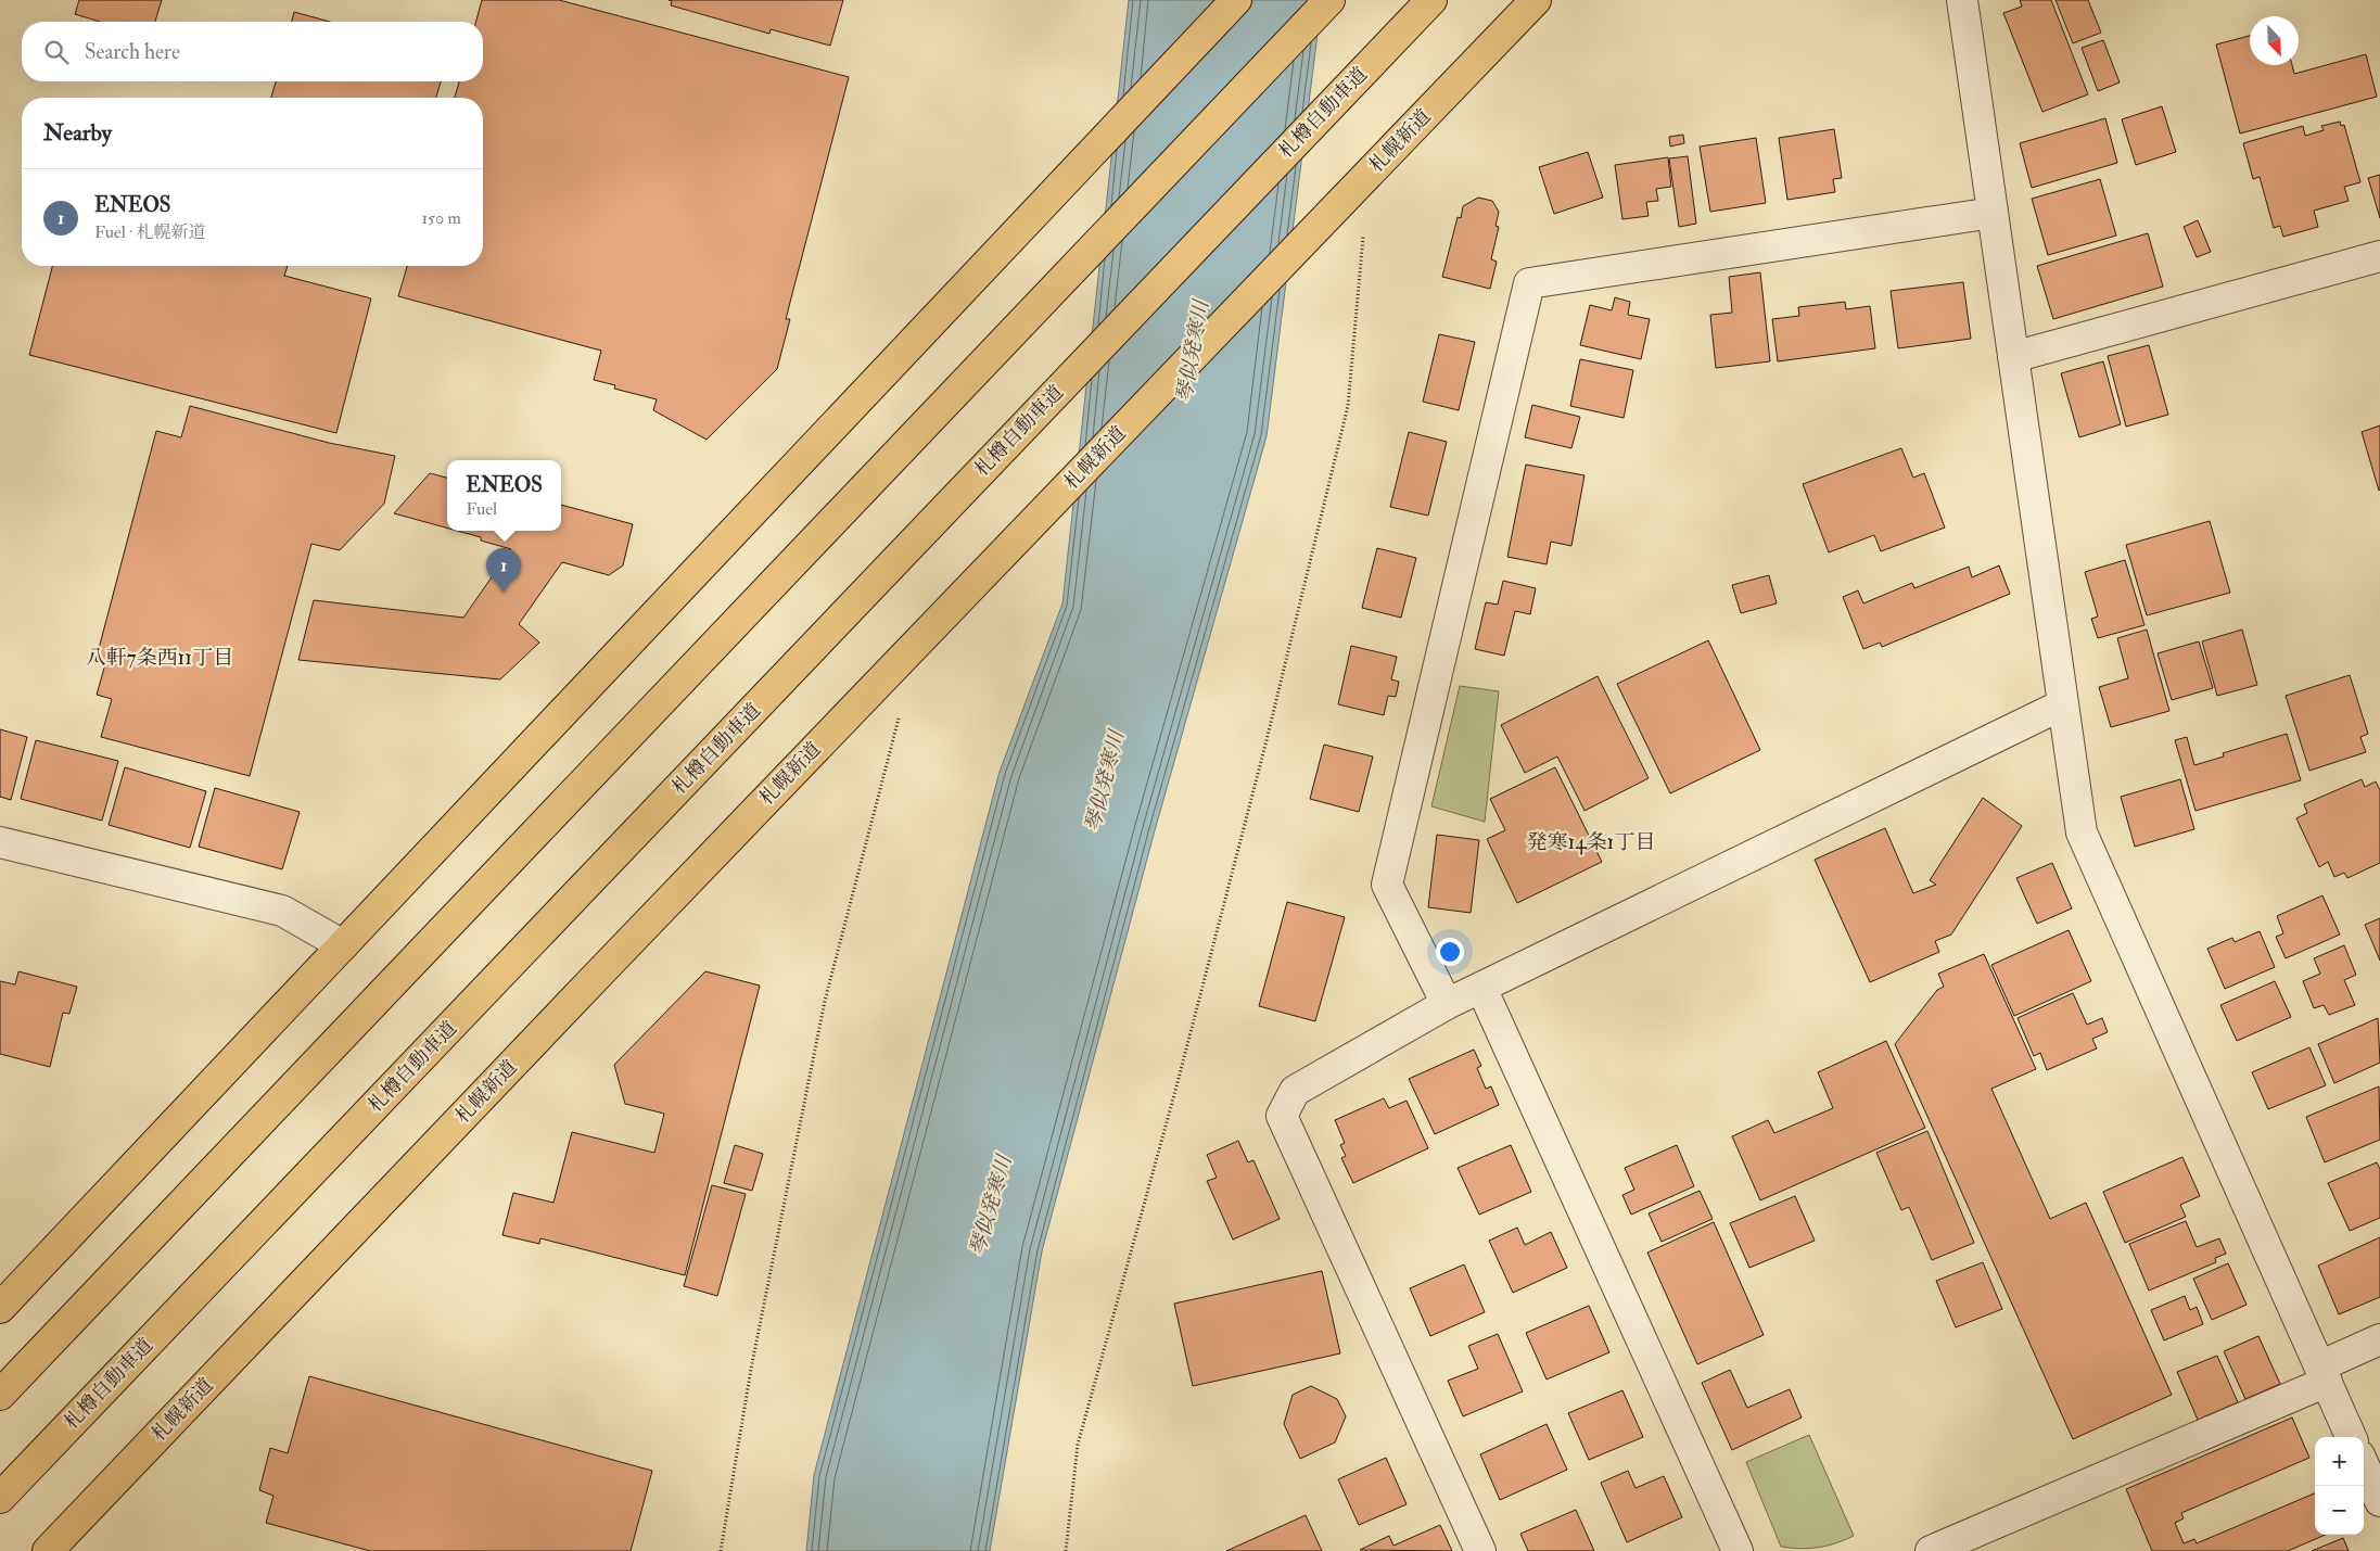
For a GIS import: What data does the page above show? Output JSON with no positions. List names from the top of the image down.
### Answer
{
  "streets": {
    "highway": ["札樽自動車道", "札幌新道"]
  },
  "districts": ["八軒7条西11丁目", "発寒14条1丁目"],
  "water": ["琴似発寒川"],
  "north": "bottom right",
  "page": {
    "search": "Search here",
    "heading": "Nearby",
    "list": [
      {
        "mark": "1",
        "name": "ENEOS",
        "note": "Fuel · 札幌新道",
        "value": "150 m"
      }
    ],
    "popup": ["ENEOS", "Fuel"],
    "pins": "1",
    "map_buttons": ["+", "−"]
  }
}
